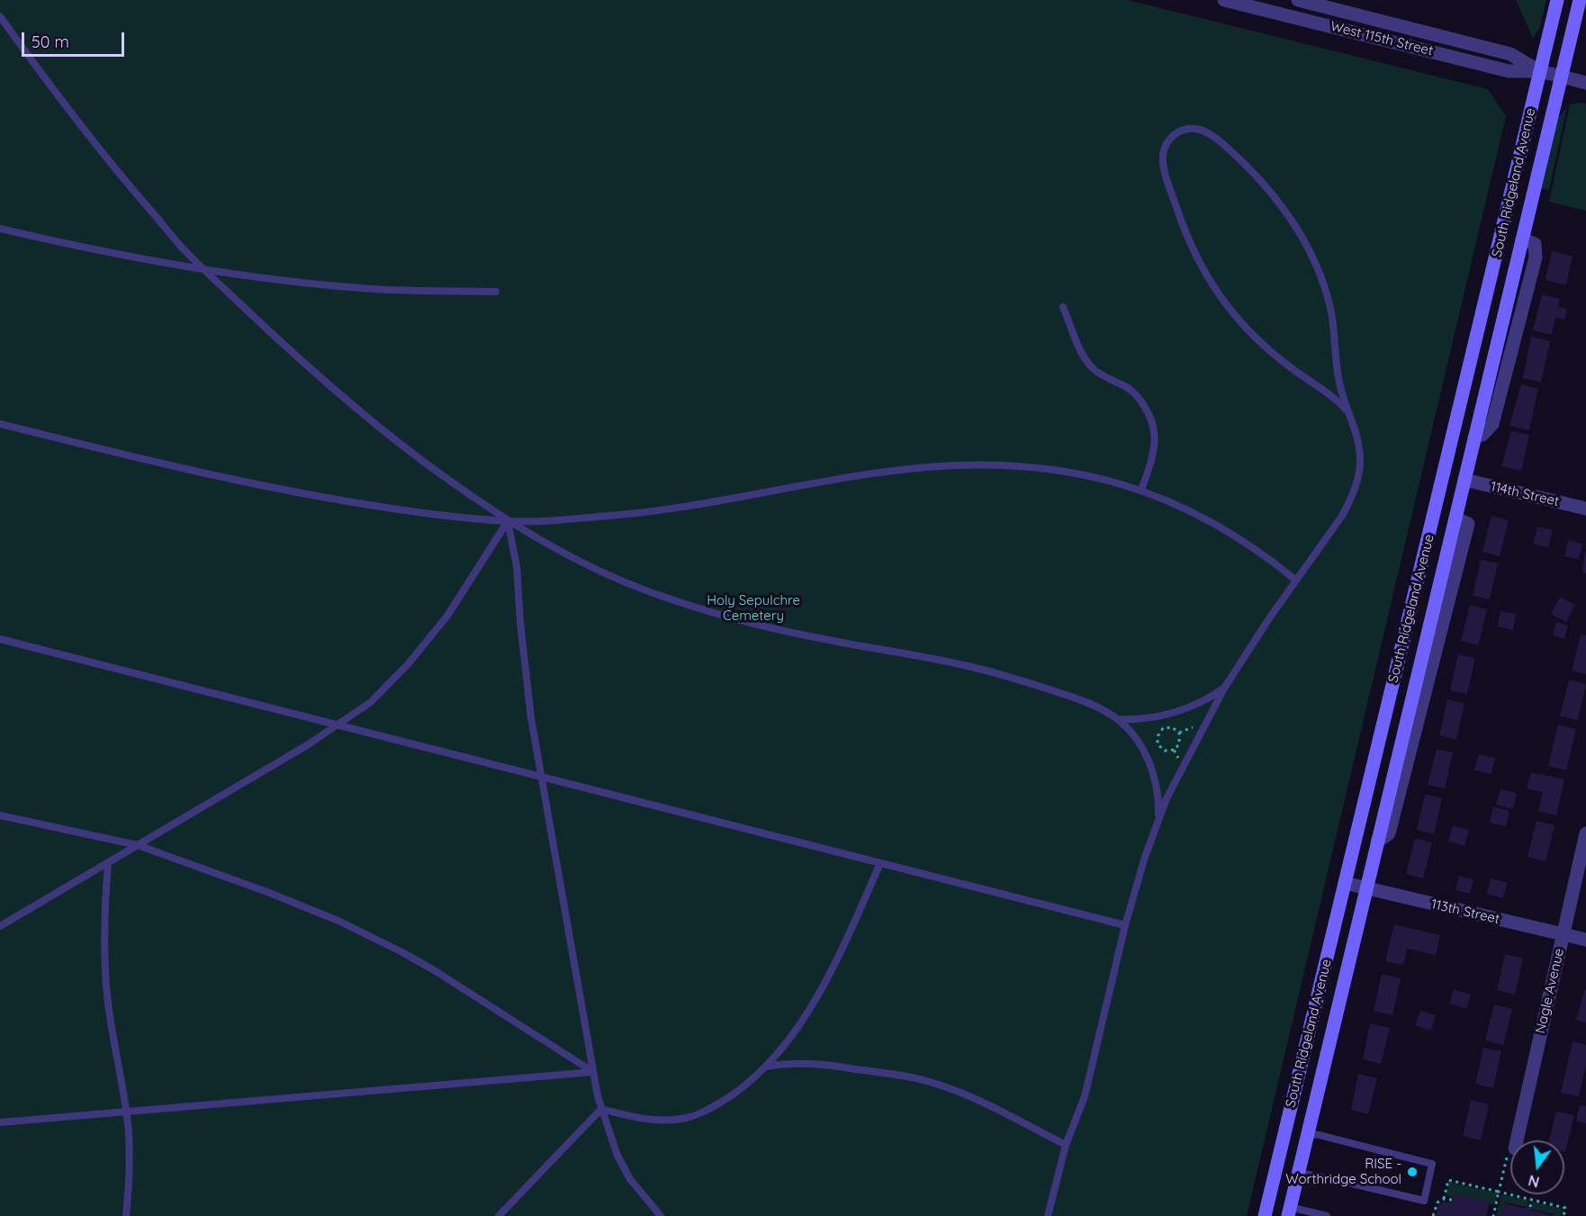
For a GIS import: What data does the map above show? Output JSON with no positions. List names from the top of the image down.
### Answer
{
  "streets": {
    "main road": ["South Ridgeland Avenue"],
    "street": [
      "West 115th Street",
      "114th Street",
      "113th Street",
      "Nagle Avenue"
    ]
  },
  "crossings": [
    ["West 115th Street", "South Ridgeland Avenue"],
    ["South Ridgeland Avenue", "114th Street"],
    ["South Ridgeland Avenue", "113th Street"],
    ["113th Street", "Nagle Avenue"]
  ],
  "parks": ["Holy Sepulchre Cemetery"],
  "places": ["RISE - Worthridge School"],
  "scale_bar": "50 m",
  "north": "bottom"
}
